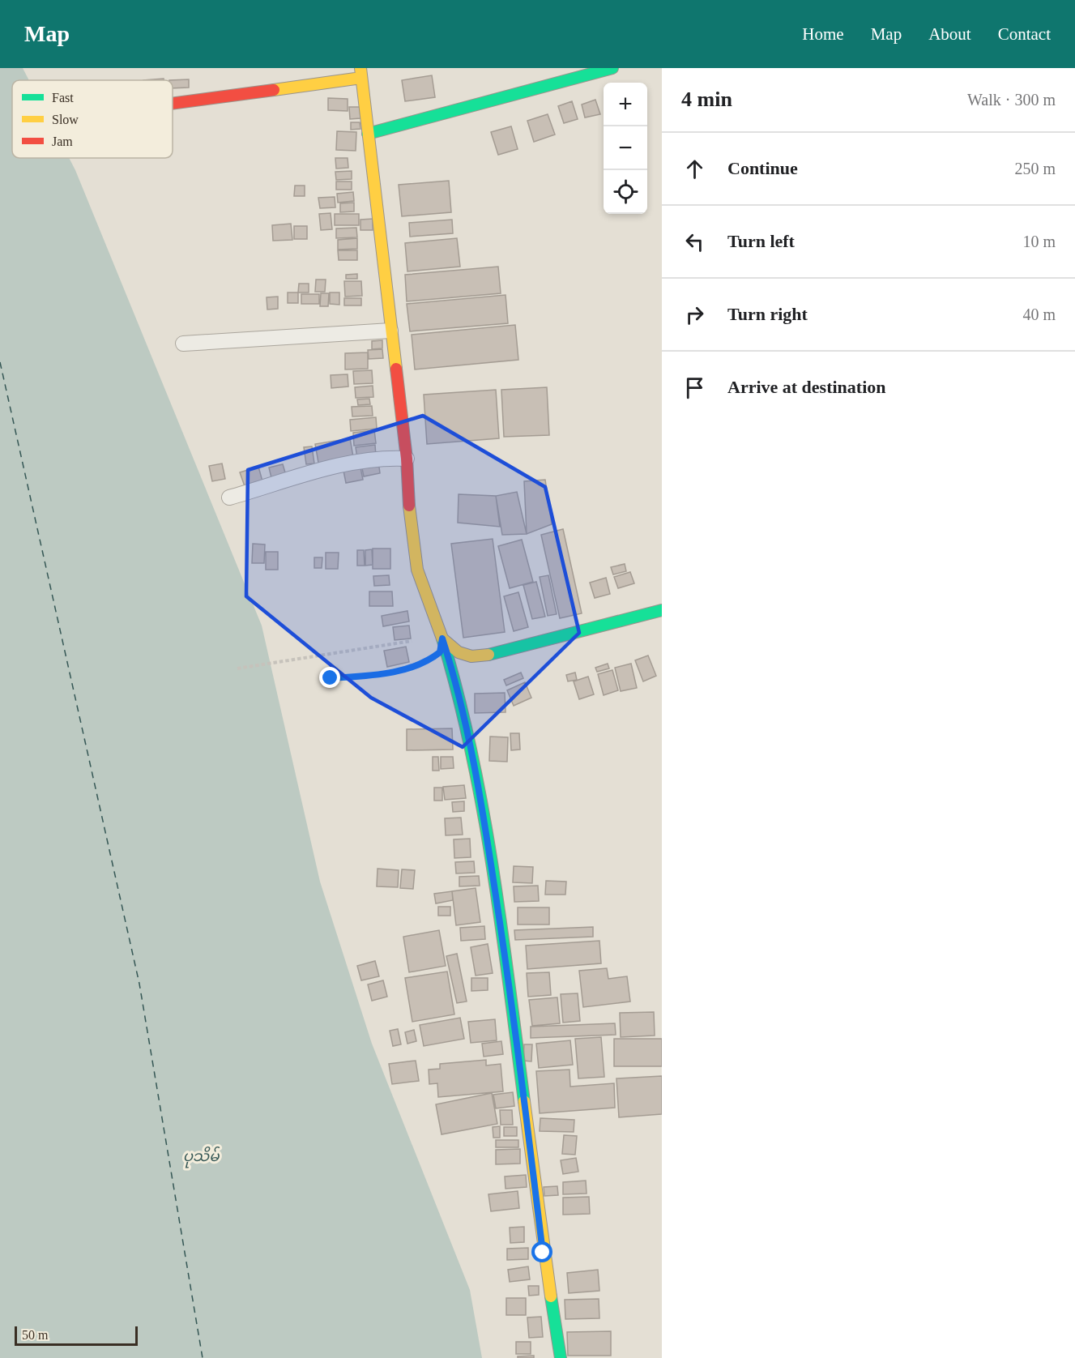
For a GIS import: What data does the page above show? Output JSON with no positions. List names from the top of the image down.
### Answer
{
  "water": ["ပုသိမ်"],
  "legend": ["Fast", "Slow", "Jam"],
  "scale_bar": "50 m",
  "page": {
    "header": "Map",
    "nav": [
      "Home",
      "Map",
      "About",
      "Contact"
    ],
    "heading": ["4 min", "Walk · 300 m"],
    "map_buttons": ["+", "−"],
    "list": [
      ["Continue", "250 m"],
      ["Turn left", "10 m"],
      ["Turn right", "40 m"],
      "Arrive at destination"
    ],
    "scale": "50 m"
  }
}
